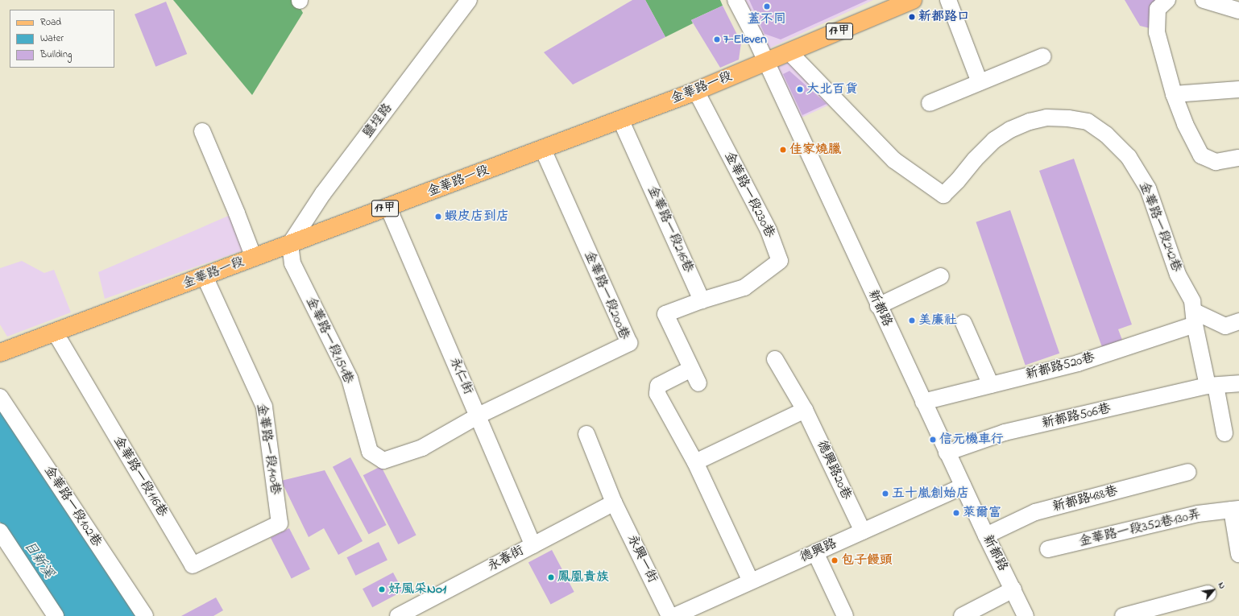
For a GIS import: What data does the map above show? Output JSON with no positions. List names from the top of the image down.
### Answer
{
  "streets": {
    "main road": ["17甲", "金華路一段"],
    "street": [
      "鹽埕路",
      "金華路一段230巷",
      "金華路一段242巷",
      "金華路一段216巷",
      "金華路一段200巷",
      "新都路",
      "金華路一段154巷",
      "新都路520巷",
      "永仁街",
      "新都路506巷",
      "金華路一段140巷",
      "德興路20巷",
      "金華路一段116巷",
      "新都路488巷",
      "金華路一段102巷",
      "金華路一段352巷130弄",
      "德興路",
      "永春街",
      "永興一街"
    ]
  },
  "crossings": [
    ["金華路一段", "鹽埕路"],
    ["金華路一段", "金華路一段230巷"],
    ["金華路一段", "金華路一段242巷"],
    ["金華路一段", "金華路一段216巷"],
    ["金華路一段", "金華路一段200巷"],
    ["金華路一段", "新都路"],
    ["金華路一段", "金華路一段154巷"],
    ["金華路一段", "永仁街"],
    ["金華路一段", "金華路一段140巷"],
    ["金華路一段", "金華路一段116巷"],
    ["鹽埕路", "金華路一段154巷"],
    ["金華路一段230巷", "金華路一段216巷"],
    ["金華路一段242巷", "新都路520巷"],
    ["金華路一段242巷", "新都路506巷"],
    ["金華路一段200巷", "金華路一段154巷"],
    ["金華路一段200巷", "永仁街"],
    ["新都路", "新都路520巷"],
    ["新都路", "新都路506巷"],
    ["新都路", "新都路488巷"],
    ["新都路", "德興路"],
    ["金華路一段154巷", "永仁街"],
    ["永仁街", "永春街"],
    ["金華路一段140巷", "金華路一段116巷"],
    ["德興路20巷", "德興路"],
    ["永春街", "永興一街"]
  ],
  "water": ["日新溪"],
  "places": [
    "蓋不同",
    "新都路口",
    "7-Eleven",
    "大北百貨",
    "佳家燒臘",
    "蝦皮店到店",
    "美廉社",
    "信元機車行",
    "五十嵐創始店",
    "萊爾富",
    "包子饅頭",
    "鳳凰貴族",
    "好風采No1"
  ],
  "legend": ["Road", "Water", "Building"],
  "north": "top right"
}
